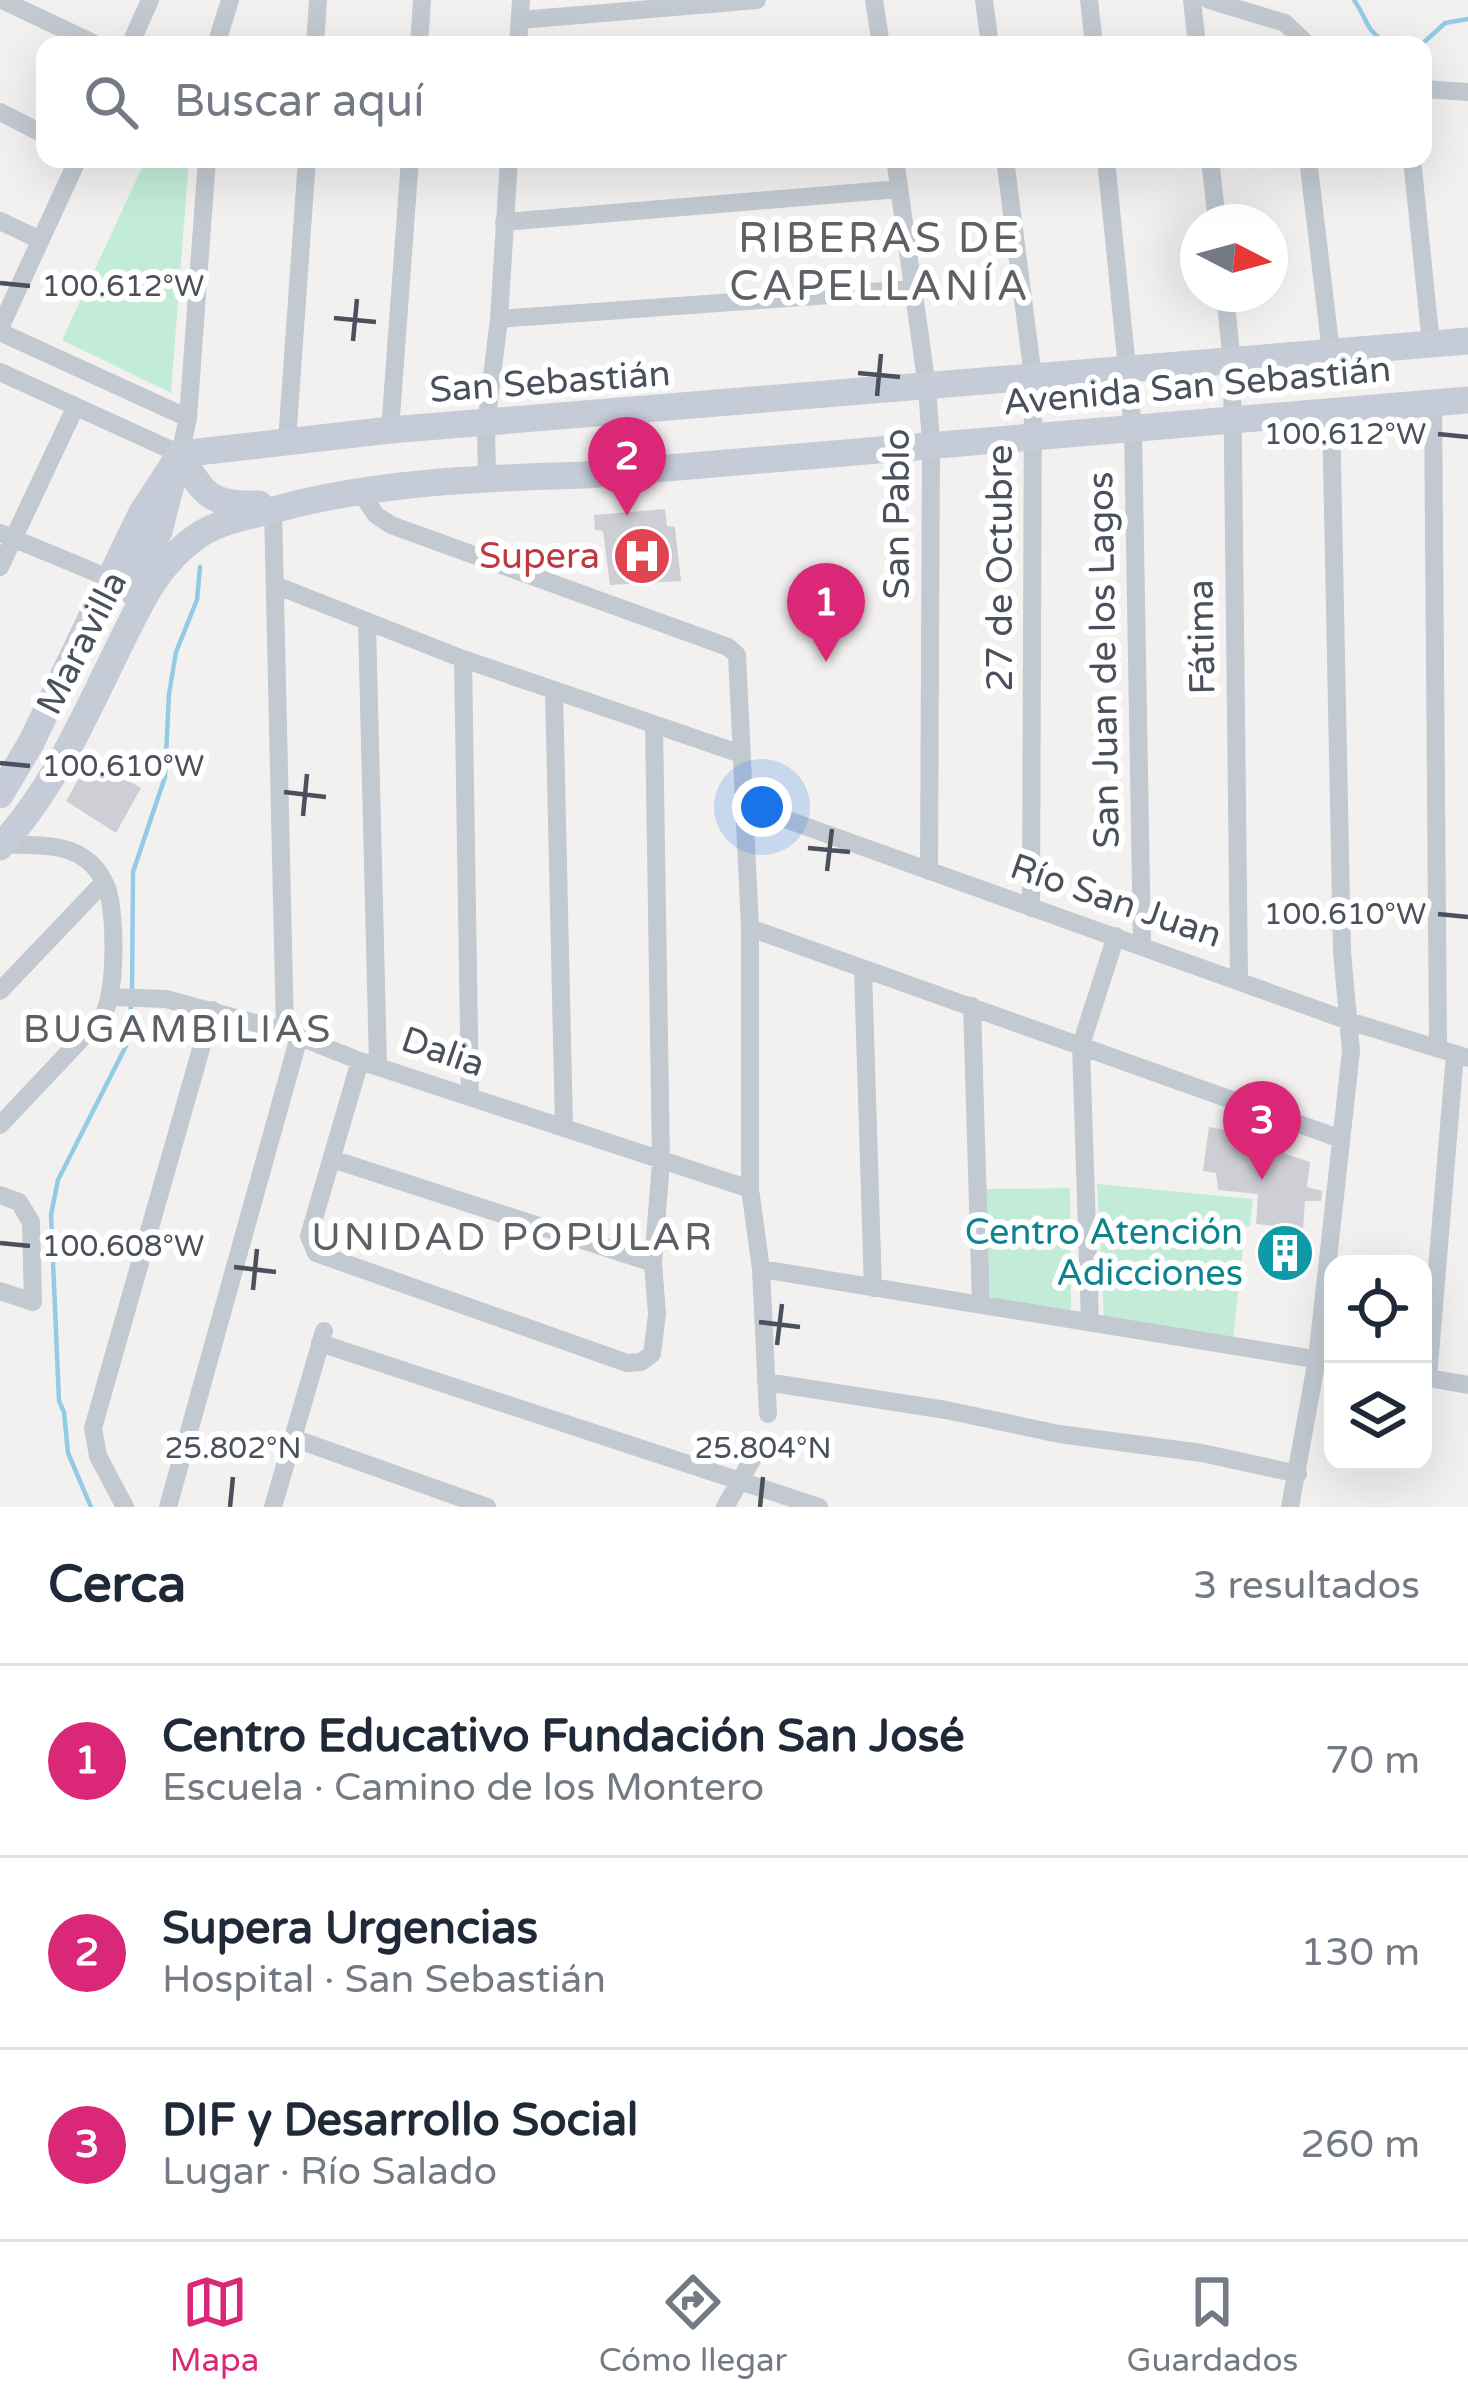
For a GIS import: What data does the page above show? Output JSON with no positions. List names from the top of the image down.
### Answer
{
  "streets": {
    "main road": ["San Sebastián", "Avenida San Sebastián", "Maravilla"],
    "street": [
      "San Pablo",
      "27 de Octubre",
      "Fátima",
      "San Juan de los Lagos",
      "Río San Juan",
      "Dalia"
    ]
  },
  "crossings": [
    ["San Sebastián", "Avenida San Sebastián"],
    ["San Sebastián", "San Pablo"],
    ["San Sebastián", "Maravilla"],
    ["Avenida San Sebastián", "San Pablo"],
    ["Avenida San Sebastián", "27 de Octubre"],
    ["Avenida San Sebastián", "Fátima"],
    ["Avenida San Sebastián", "San Juan de los Lagos"],
    ["San Pablo", "Río San Juan"],
    ["27 de Octubre", "Río San Juan"],
    ["Fátima", "Río San Juan"],
    ["San Juan de los Lagos", "Río San Juan"]
  ],
  "districts": ["RIBERAS DE CAPELLANÍA", "BUGAMBILIAS", "UNIDAD POPULAR"],
  "places": {
    "hospital": ["Supera"],
    "building": ["Centro Atención Adicciones"]
  },
  "north": "right",
  "page": {
    "search": "Buscar aquí",
    "pins": ["2", "1", "3"],
    "heading": ["Cerca", "3 resultados"],
    "list": [
      {
        "mark": "1",
        "name": "Centro Educativo Fundación San José",
        "note": "Escuela · Camino de los Montero",
        "value": "70 m"
      },
      {
        "mark": "2",
        "name": "Supera Urgencias",
        "note": "Hospital · San Sebastián",
        "value": "130 m"
      },
      {
        "mark": "3",
        "name": "DIF y Desarrollo Social",
        "note": "Lugar · Río Salado",
        "value": "260 m"
      }
    ],
    "nav": ["Mapa", "Cómo llegar", "Guardados"]
  },
  "coordinates": [
    "100.612°W",
    "100.610°W",
    "100.608°W",
    "25.802°N",
    "25.804°N"
  ]
}
